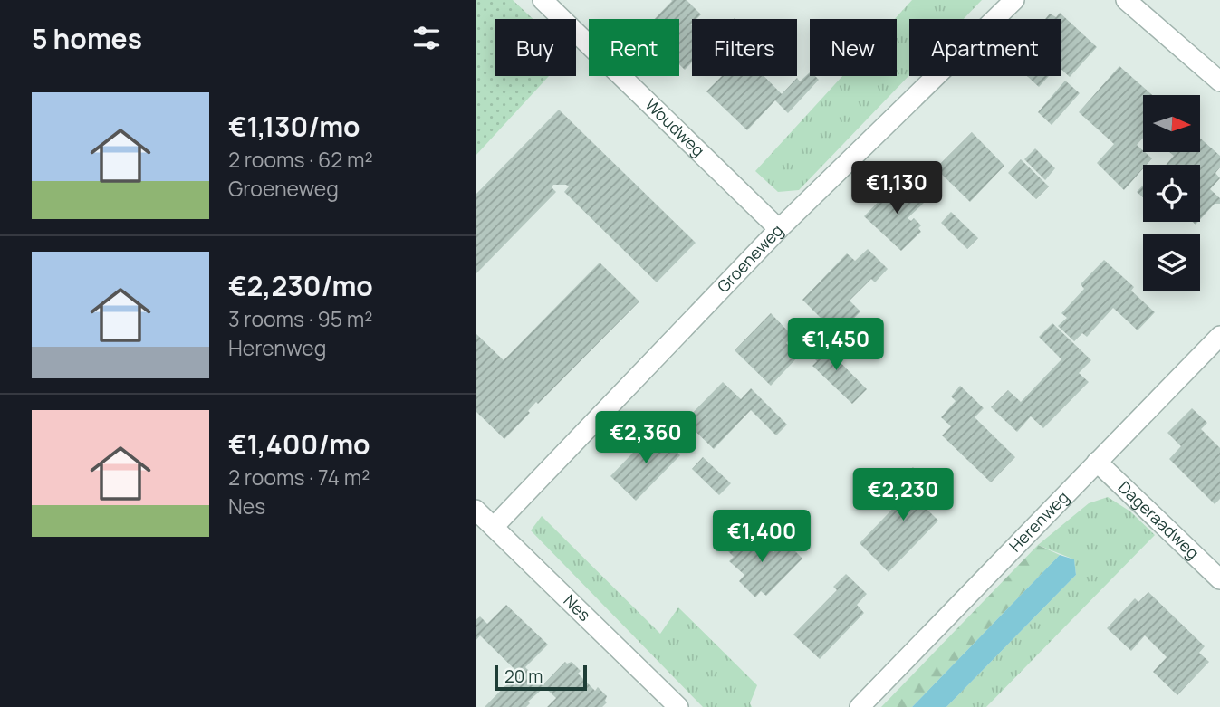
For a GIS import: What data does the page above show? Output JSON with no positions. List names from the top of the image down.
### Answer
{
  "streets": {
    "street": [
      "Woudweg",
      "Groeneweg",
      "Dageraadweg",
      "Herenweg",
      "Nes"
    ]
  },
  "crossings": [
    ["Woudweg", "Groeneweg"],
    ["Groeneweg", "Nes"],
    ["Dageraadweg", "Herenweg"]
  ],
  "scale_bar": "20 m",
  "north": "right",
  "page": {
    "heading": "5 homes",
    "chip": [
      "Buy",
      "Rent",
      "Filters",
      "New",
      "Apartment"
    ],
    "list": [
      {
        "name": "€1,130/mo",
        "note": "2 rooms · 62 m² · Groeneweg"
      },
      {
        "name": "€2,230/mo",
        "note": "3 rooms · 95 m² · Herenweg"
      },
      {
        "name": "€1,400/mo",
        "note": "2 rooms · 74 m² · Nes"
      }
    ],
    "price": [
      "€1,130",
      "€1,450",
      "€2,360",
      "€2,230",
      "€1,400"
    ],
    "scale": "20 m"
  }
}
